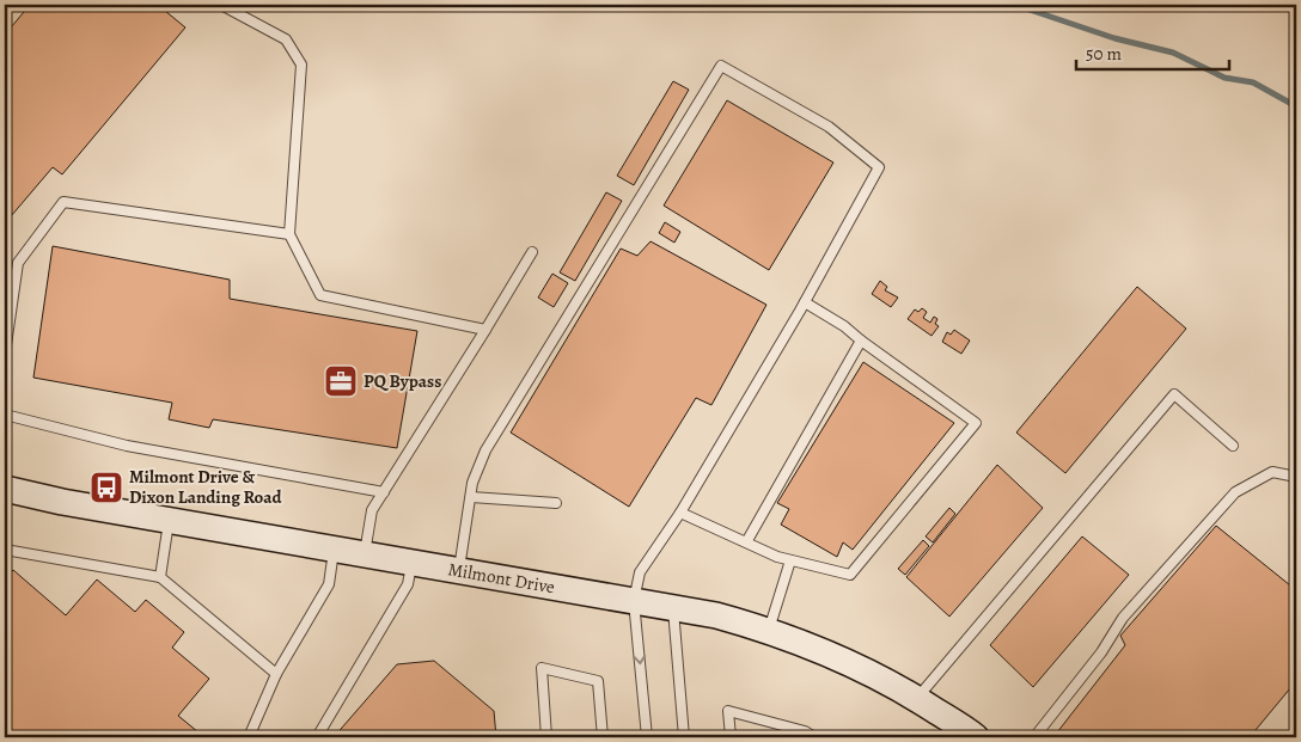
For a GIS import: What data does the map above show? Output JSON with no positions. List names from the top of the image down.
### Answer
{
  "streets": {
    "street": ["Milmont Drive"]
  },
  "places": {
    "office": ["PQ Bypass"],
    "bus stop": ["Milmont Drive & Dixon Landing Road"]
  },
  "scale_bar": "50 m"
}
